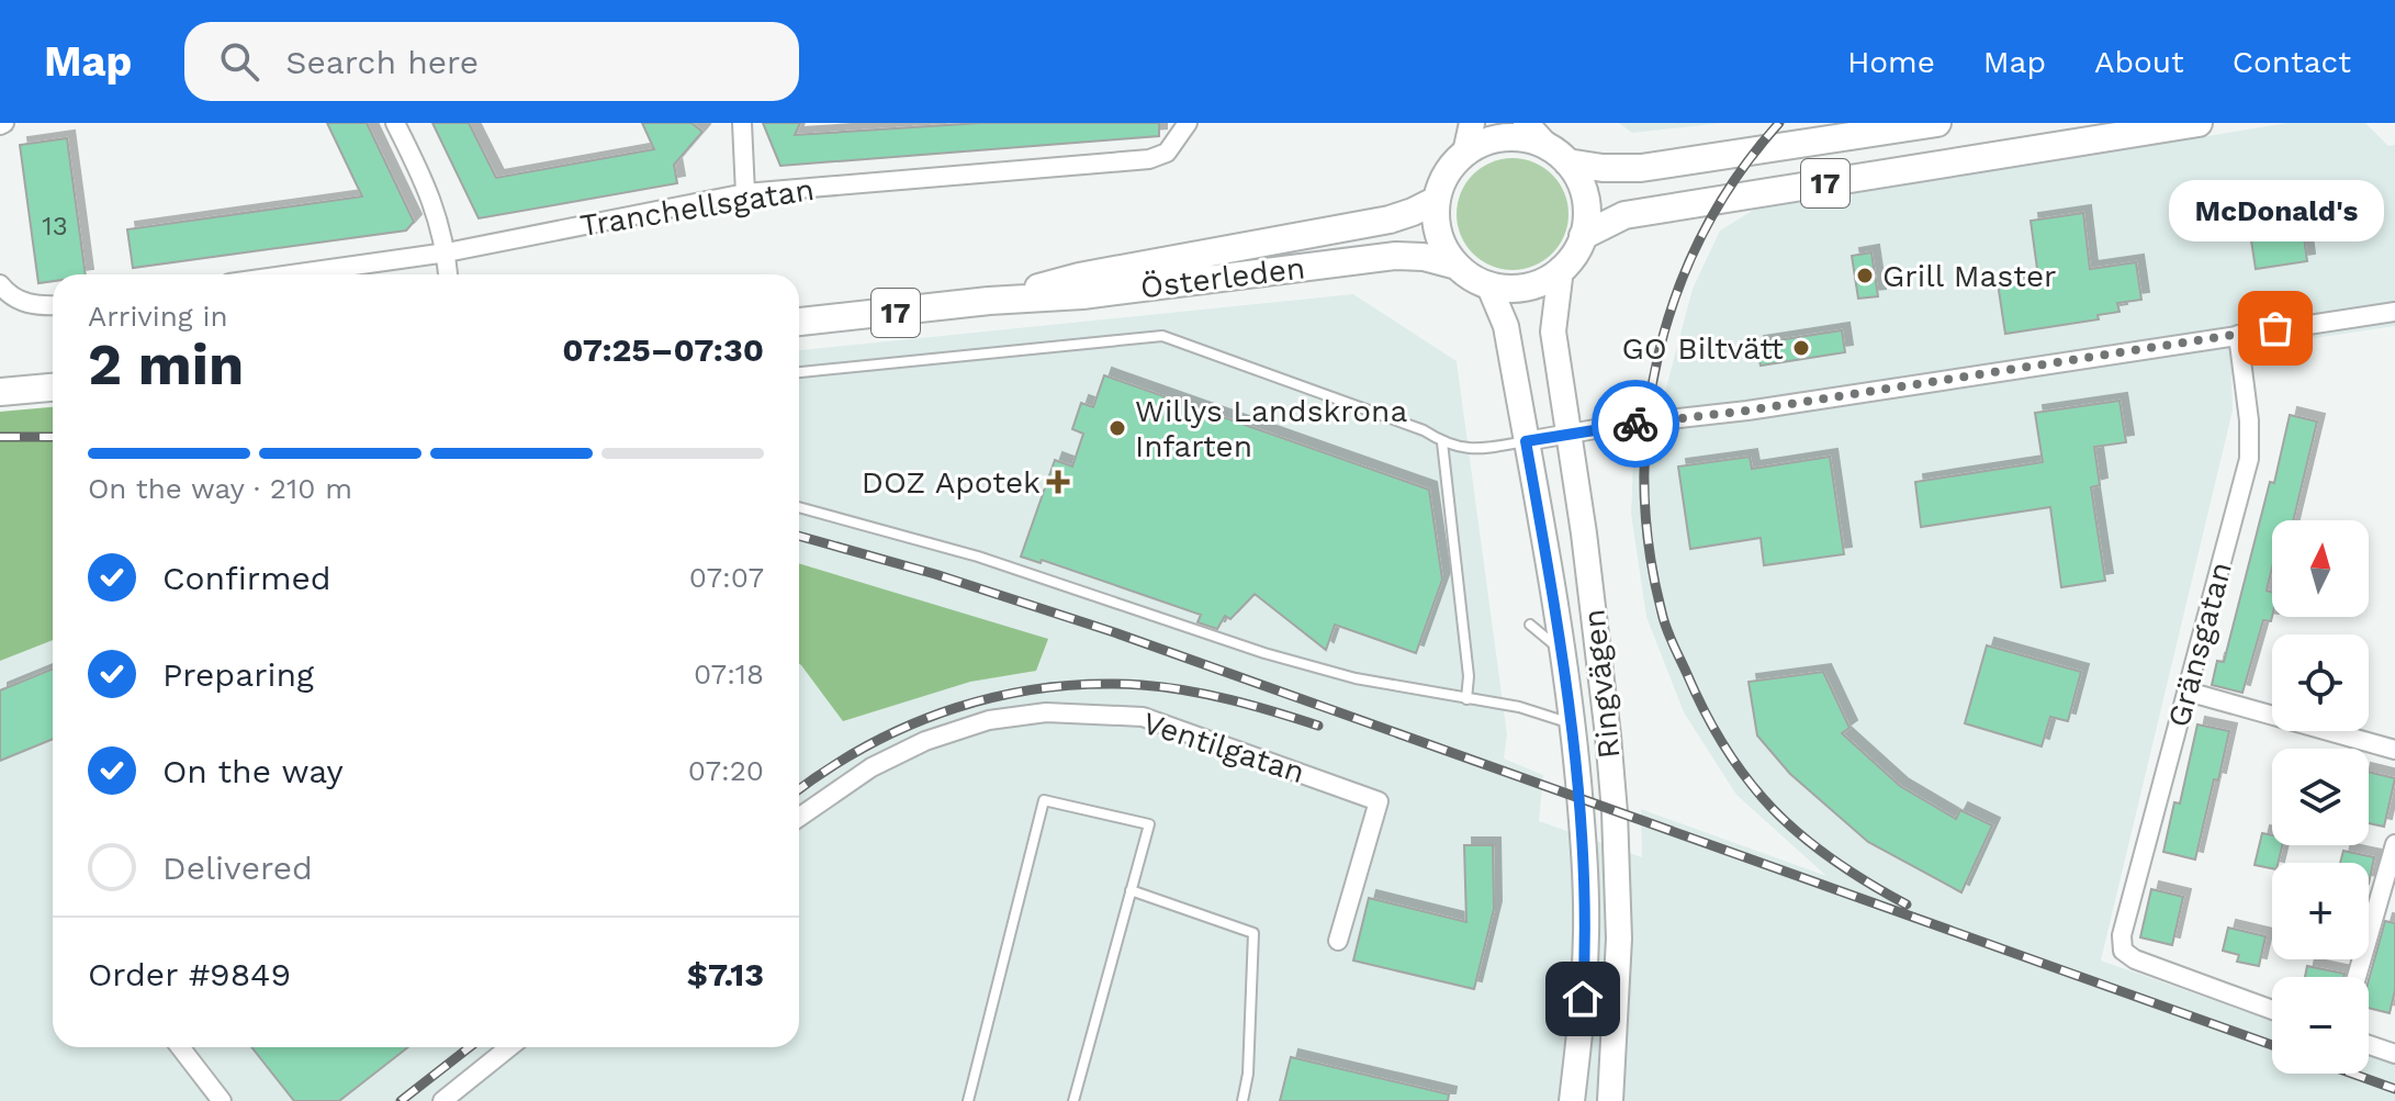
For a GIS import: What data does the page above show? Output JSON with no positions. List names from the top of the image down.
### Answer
{
  "streets": {
    "main road": ["17", "Österleden", "Ringvägen"],
    "street": ["Tranchellsgatan", "Gränsgatan", "Ventilgatan"]
  },
  "crossings": [
    ["17", "Österleden"],
    ["17", "Ringvägen"],
    ["Österleden", "Ringvägen"]
  ],
  "places": {
    "other": [
      "Grill Master",
      "McDonald's",
      "GO Biltvätt",
      "Willys Landskrona Infarten"
    ],
    "health": ["DOZ Apotek"]
  },
  "house_numbers": ["13"],
  "north": "top",
  "page": {
    "header": "Map",
    "search": "Search here",
    "nav": [
      "Home",
      "Map",
      "About",
      "Contact"
    ],
    "bubble": "McDonald's",
    "heading": ["2 min", "Arriving in", "07:25–07:30"],
    "panel": ["Order #9849", "$7.13"],
    "bar": "On the way · 210 m",
    "map_buttons": ["+", "−"],
    "list": [
      ["Confirmed", "07:07"],
      ["Preparing", "07:18"],
      ["On the way", "07:20"],
      "Delivered"
    ]
  }
}
